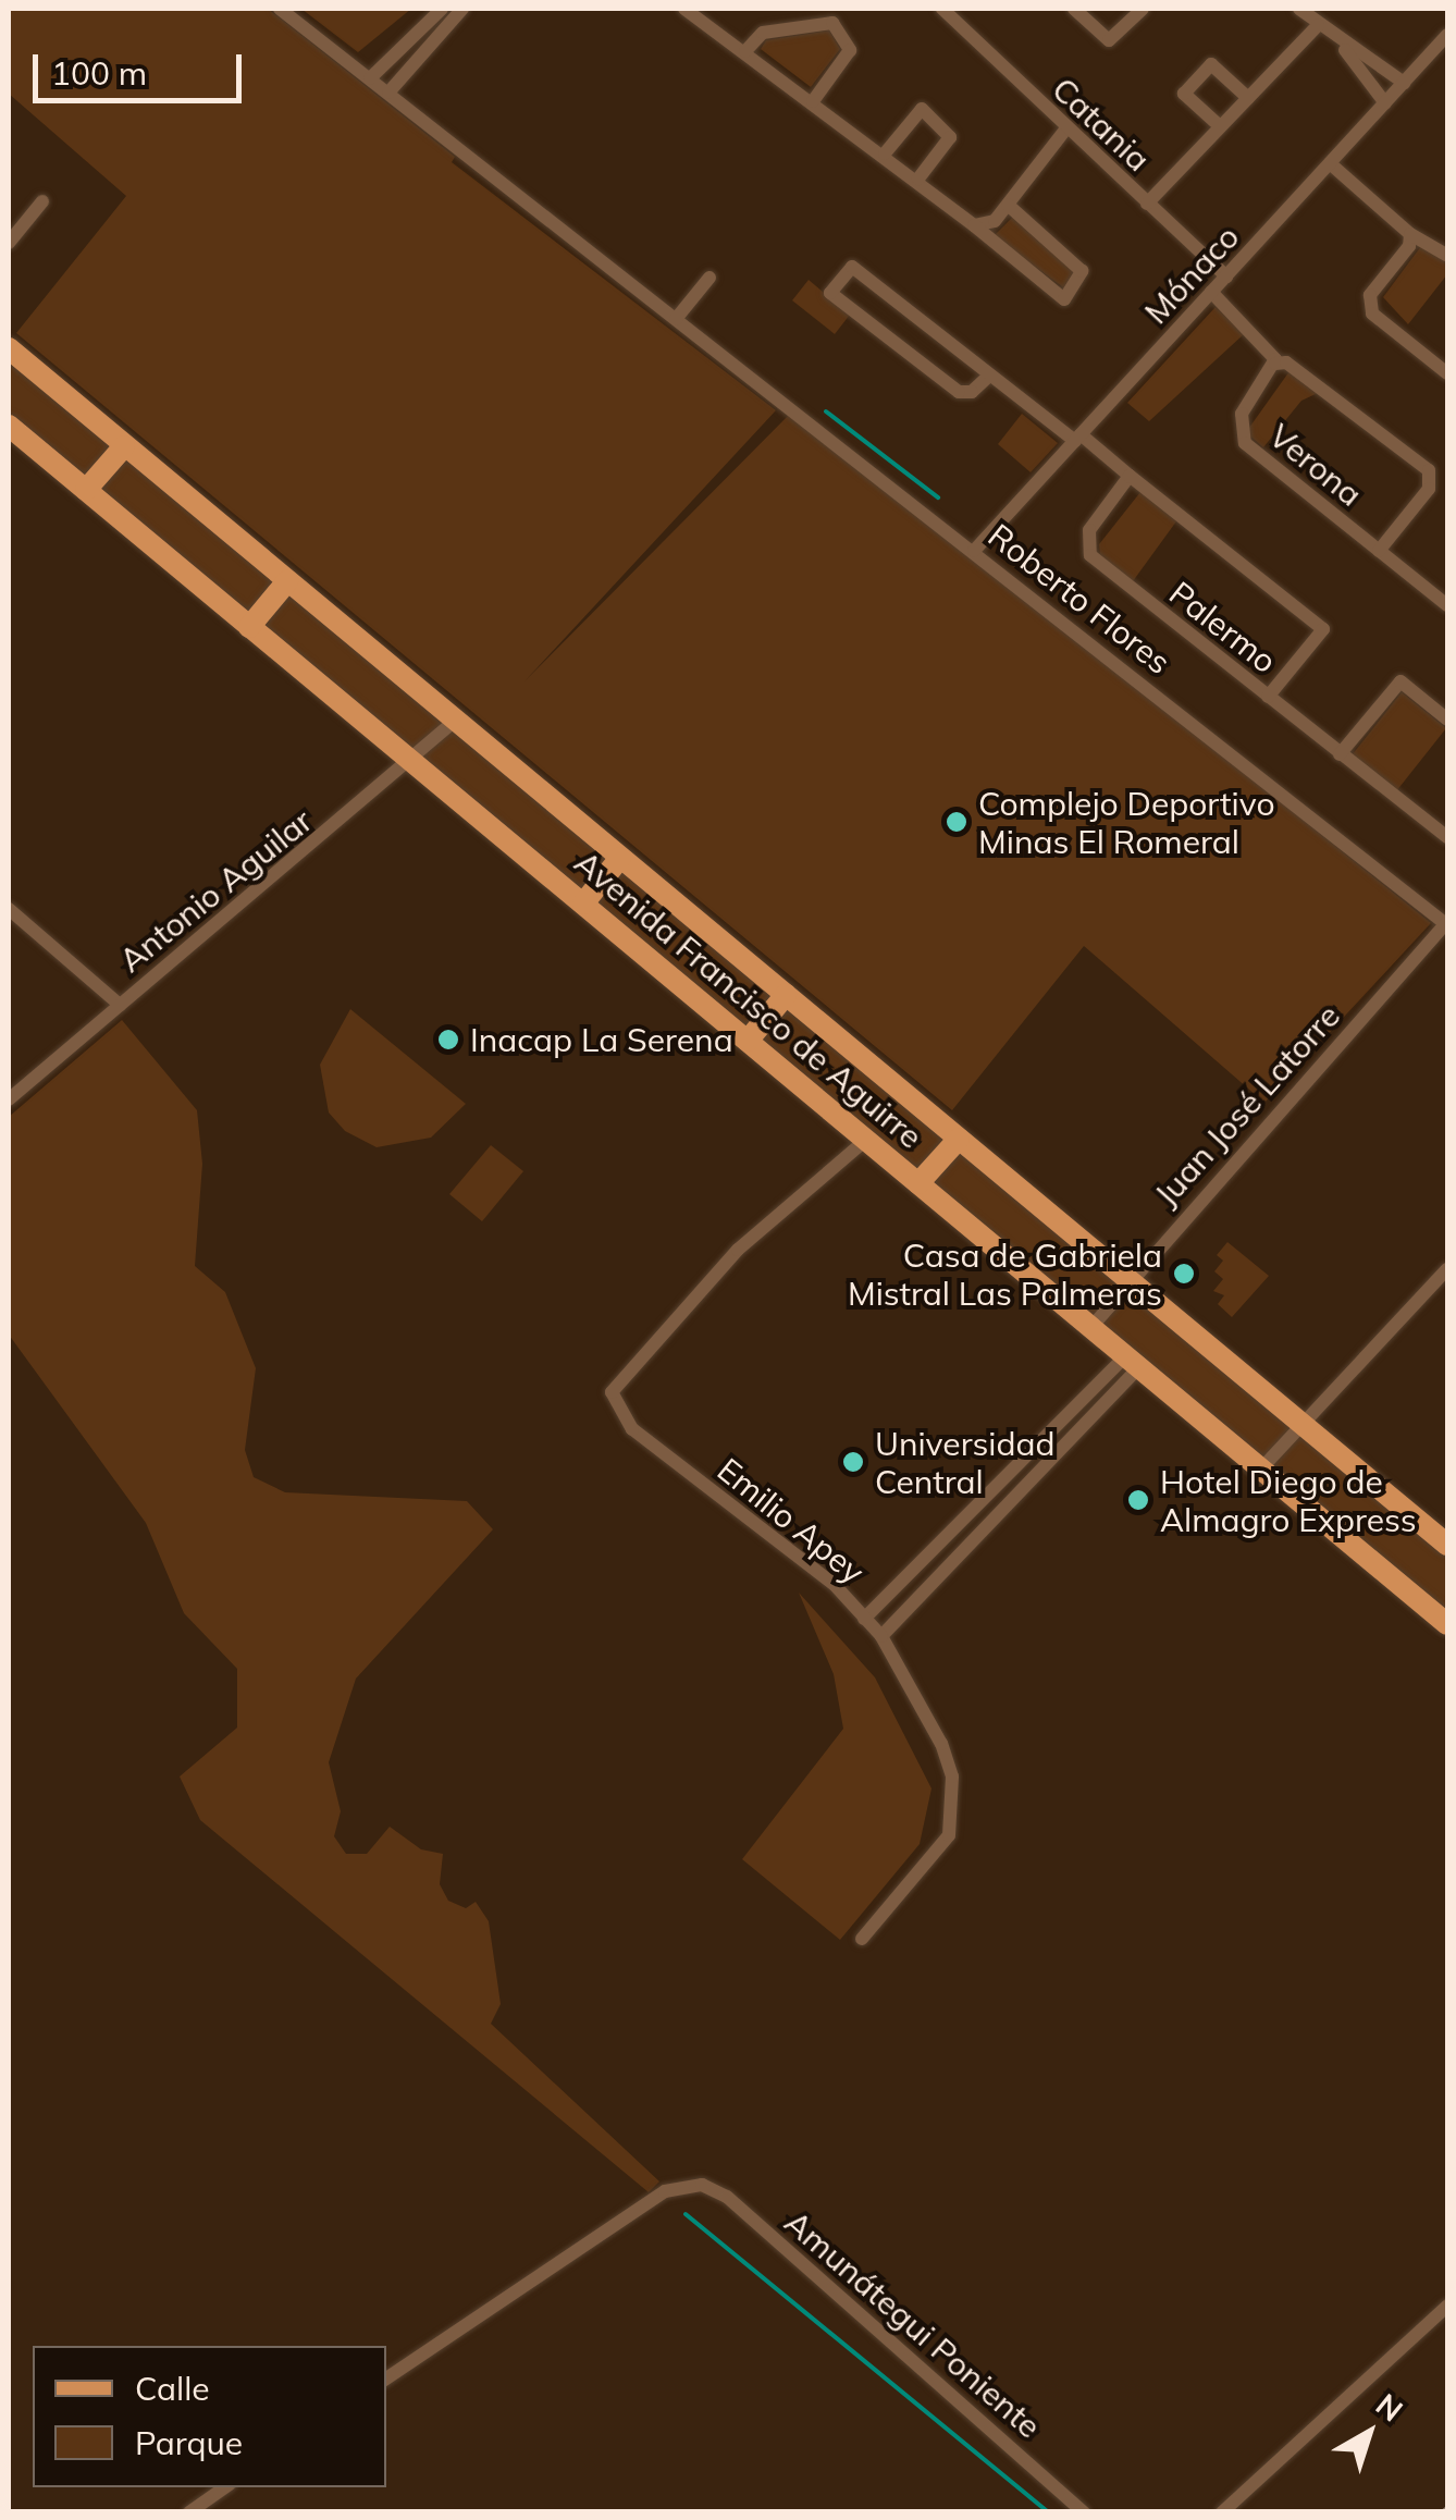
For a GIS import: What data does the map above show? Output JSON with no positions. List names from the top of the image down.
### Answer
{
  "streets": {
    "main road": ["Avenida Francisco de Aguirre"],
    "street": [
      "Catania",
      "Mónaco",
      "Verona",
      "Roberto Flores",
      "Palermo",
      "Antonio Aguilar",
      "Juan José Latorre",
      "Emilio Apey",
      "Amunátegui Poniente"
    ]
  },
  "crossings": [
    ["Catania", "Mónaco"],
    ["Mónaco", "Roberto Flores"],
    ["Roberto Flores", "Juan José Latorre"],
    ["Antonio Aguilar", "Avenida Francisco de Aguirre"],
    ["Avenida Francisco de Aguirre", "Juan José Latorre"],
    ["Avenida Francisco de Aguirre", "Emilio Apey"]
  ],
  "places": [
    "Complejo Deportivo Minas El Romeral",
    "Inacap La Serena",
    "Casa de Gabriela Mistral Las Palmeras",
    "Universidad Central",
    "Hotel Diego de Almagro Express"
  ],
  "legend": ["Calle", "Parque"],
  "scale_bar": "100 m",
  "north": "top right"
}
